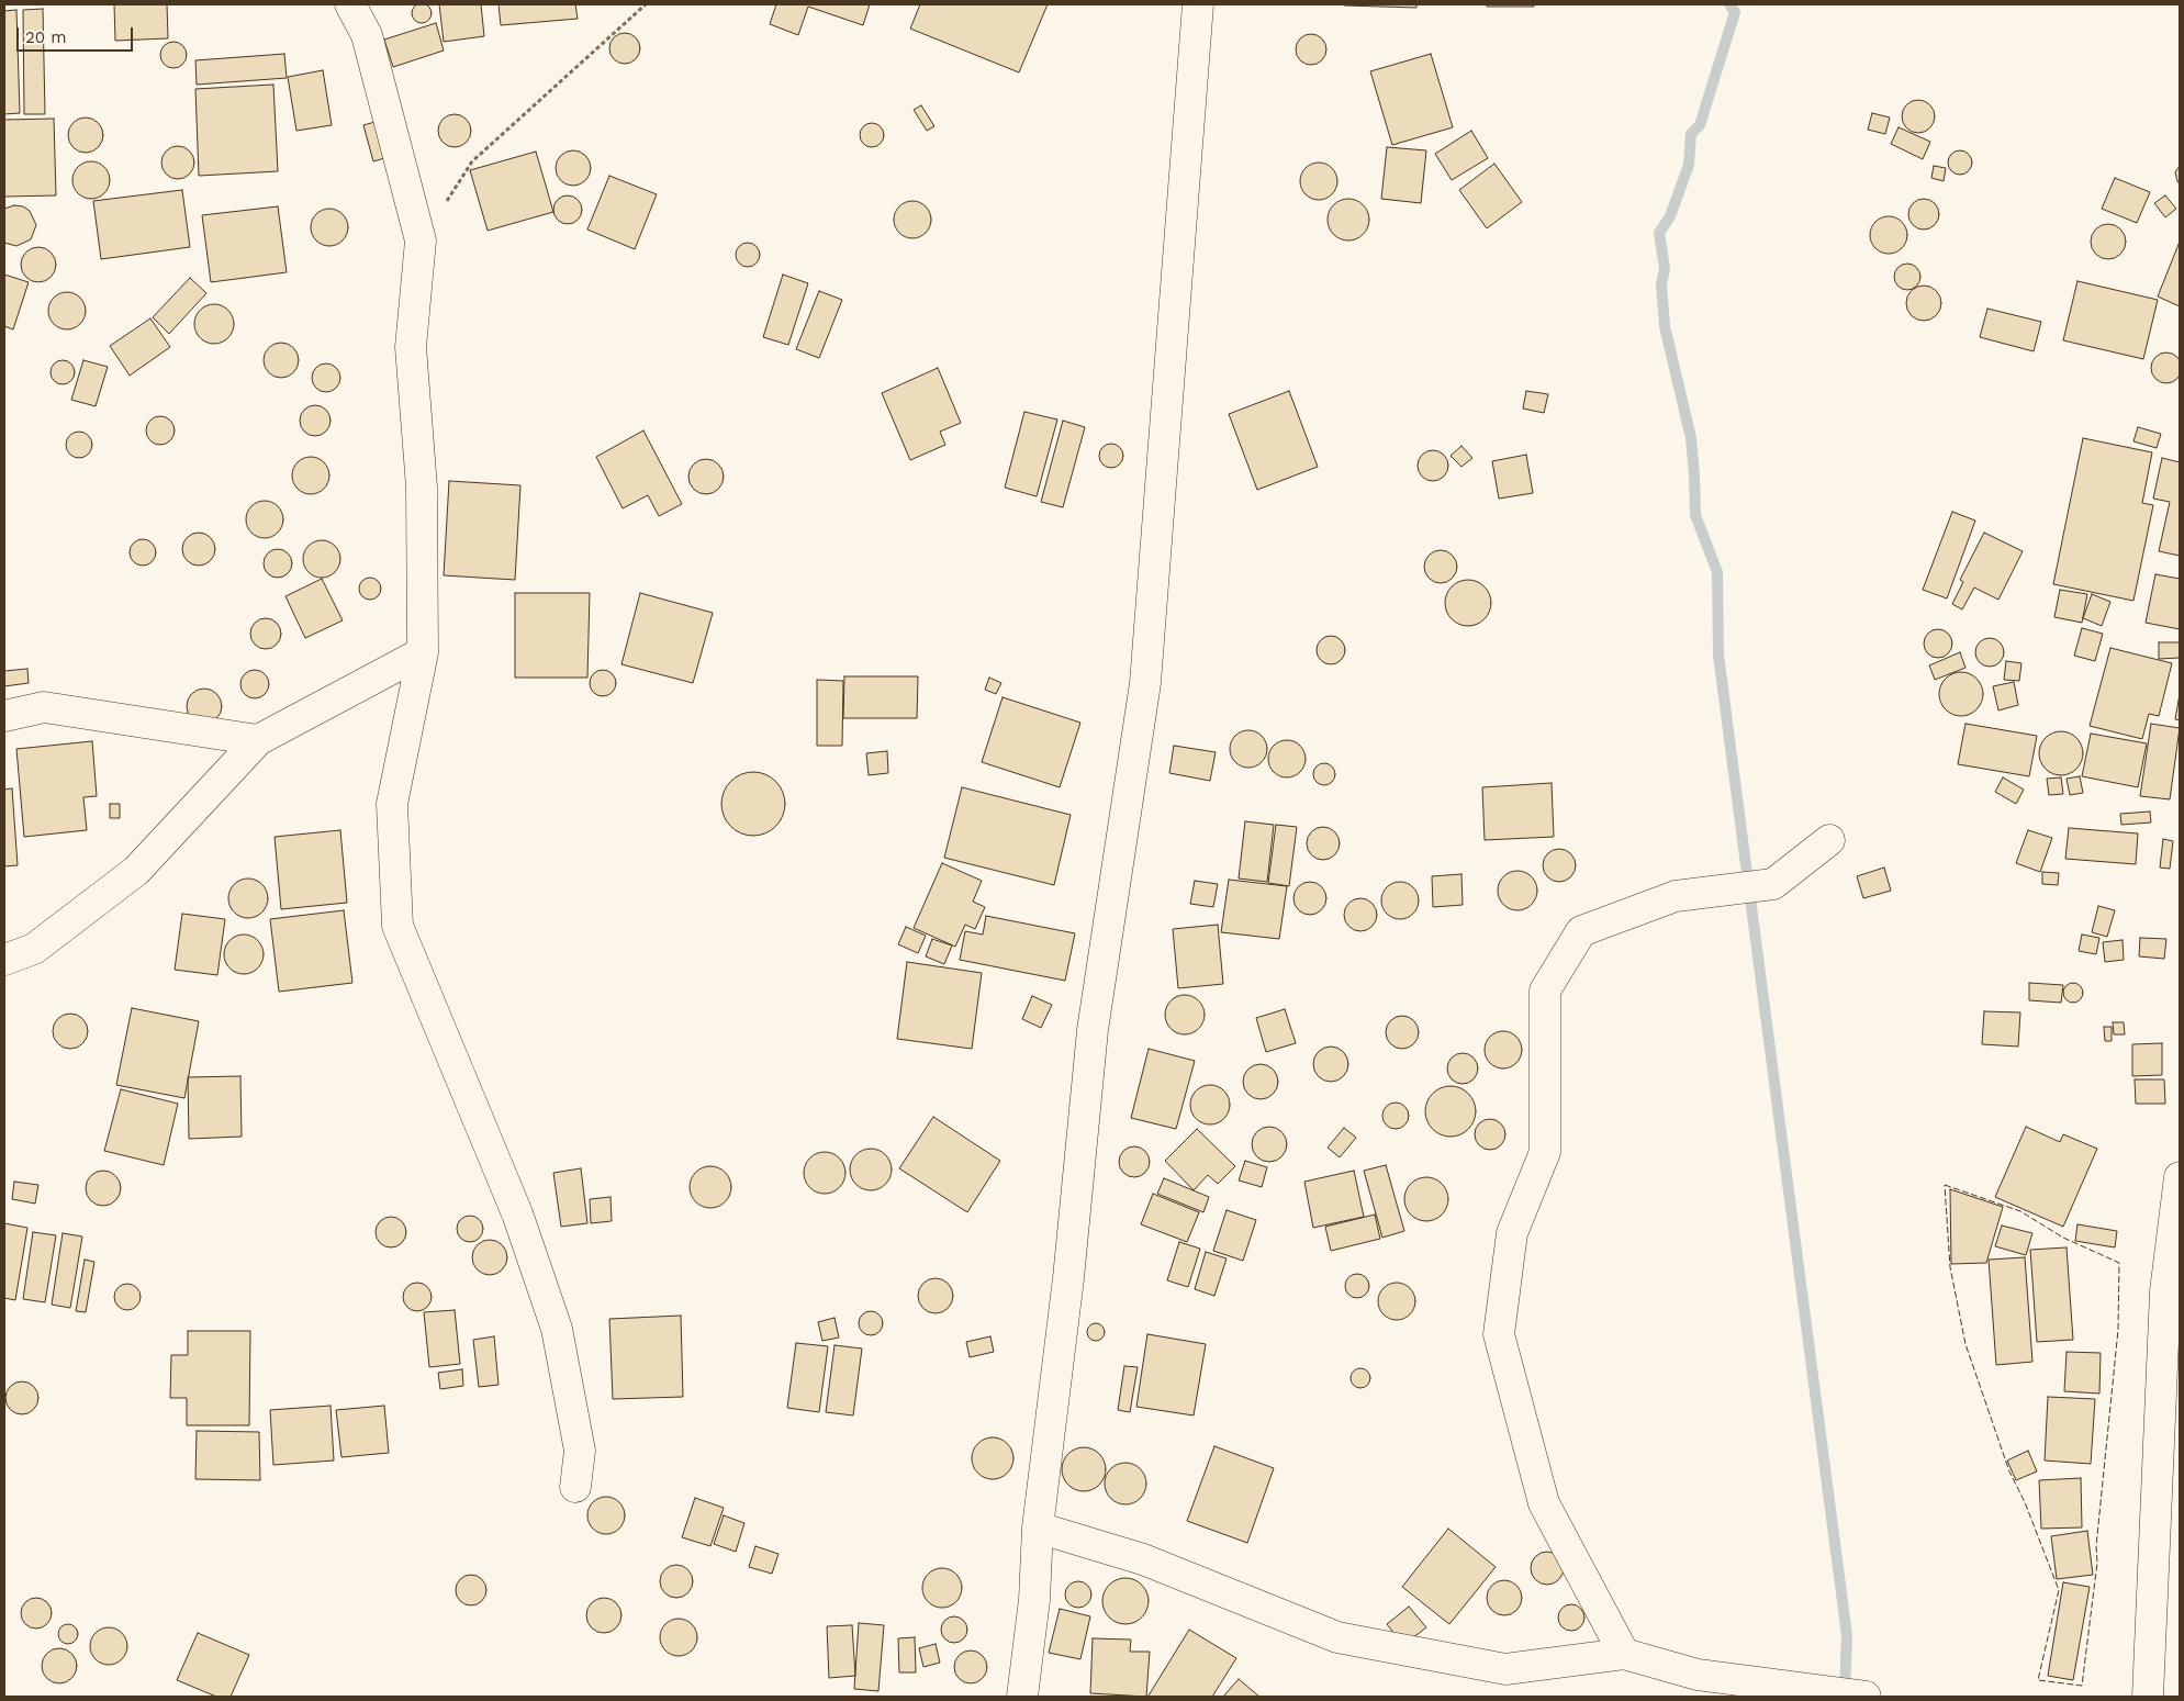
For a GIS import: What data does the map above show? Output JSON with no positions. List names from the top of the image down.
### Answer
{
  "scale_bar": "20 m"
}
